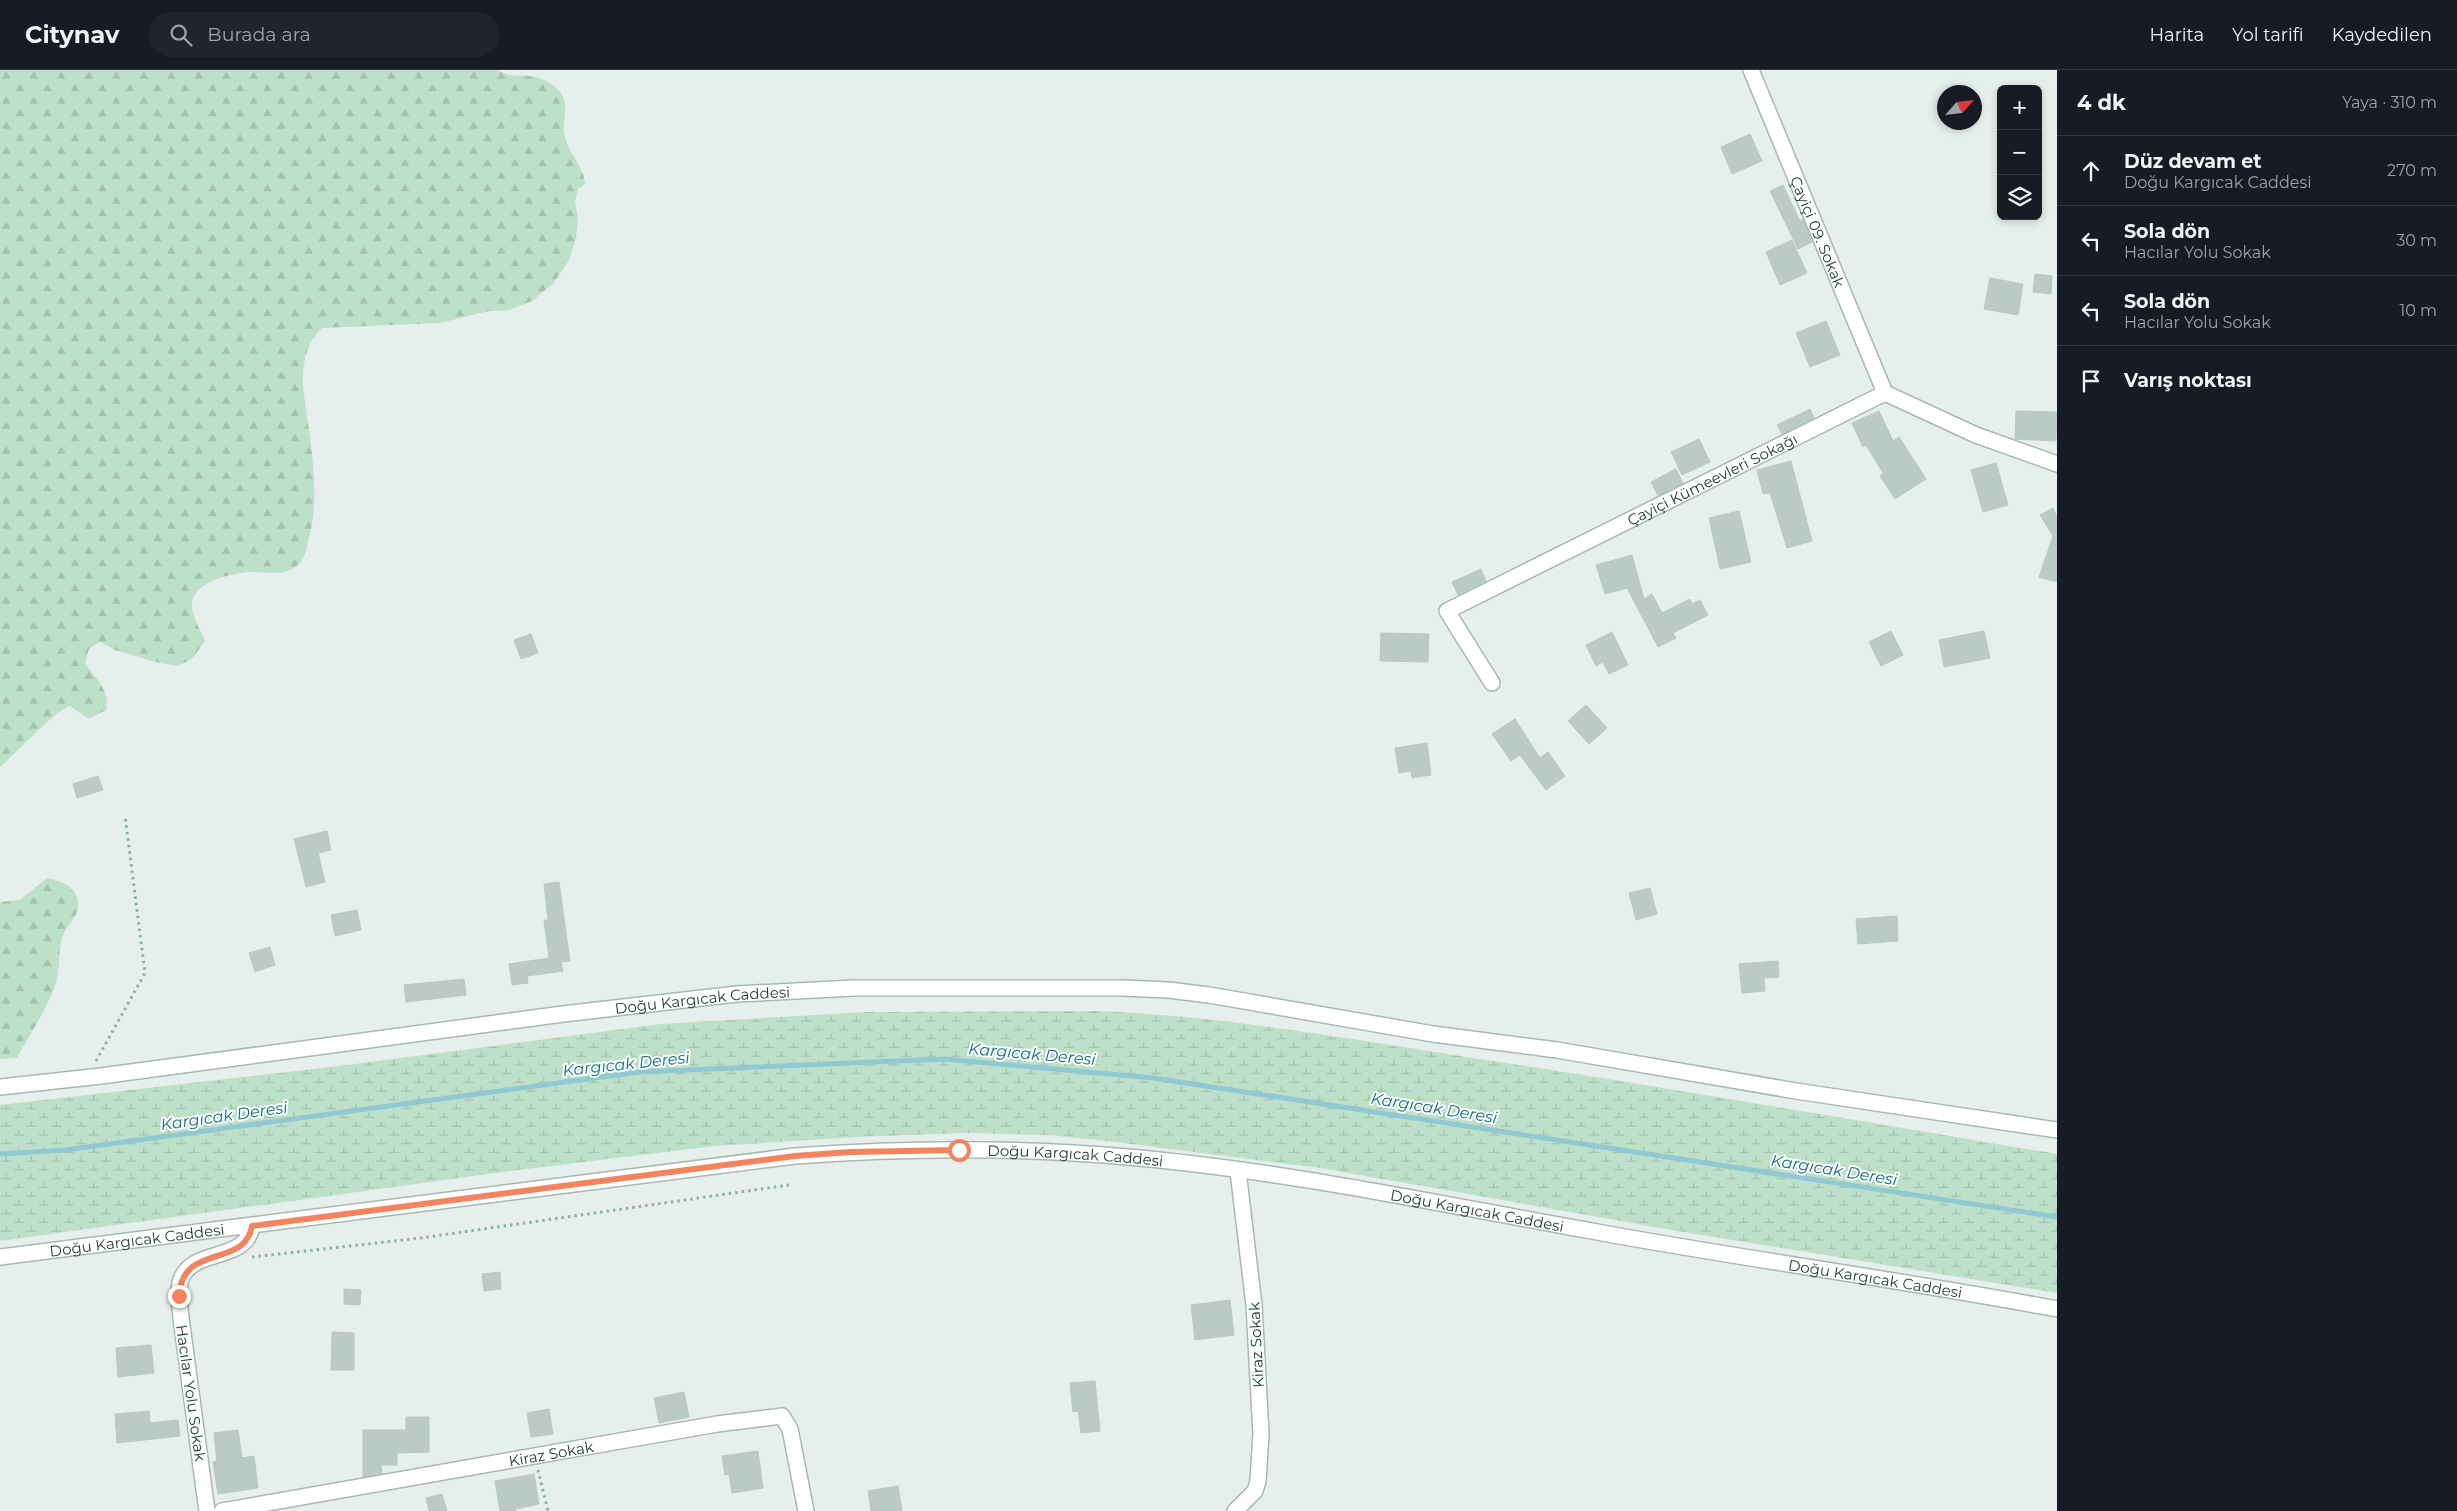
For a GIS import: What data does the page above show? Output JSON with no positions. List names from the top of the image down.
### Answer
{
  "streets": {
    "street": [
      "Çayiçi 09. Sokak",
      "Çayiçi Kümeevleri Sokağı",
      "Doğu Kargıcak Caddesi",
      "Kiraz Sokak",
      "Hacılar Yolu Sokak"
    ]
  },
  "crossings": [
    ["Çayiçi 09. Sokak", "Çayiçi Kümeevleri Sokağı"],
    ["Doğu Kargıcak Caddesi", "Kiraz Sokak"],
    ["Doğu Kargıcak Caddesi", "Hacılar Yolu Sokak"]
  ],
  "water": ["Kargıcak Deresi"],
  "north": "top right",
  "page": {
    "header": "Citynav",
    "search": "Burada ara",
    "nav": ["Harita", "Yol tarifi", "Kaydedilen"],
    "heading": ["4 dk", "Yaya · 310 m"],
    "map_buttons": ["+", "−"],
    "list": [
      ["Düz devam et", "Doğu Kargıcak Caddesi", "270 m"],
      ["Sola dön", "Hacılar Yolu Sokak", "30 m"],
      ["Sola dön", "Hacılar Yolu Sokak", "10 m"],
      "Varış noktası"
    ]
  }
}
